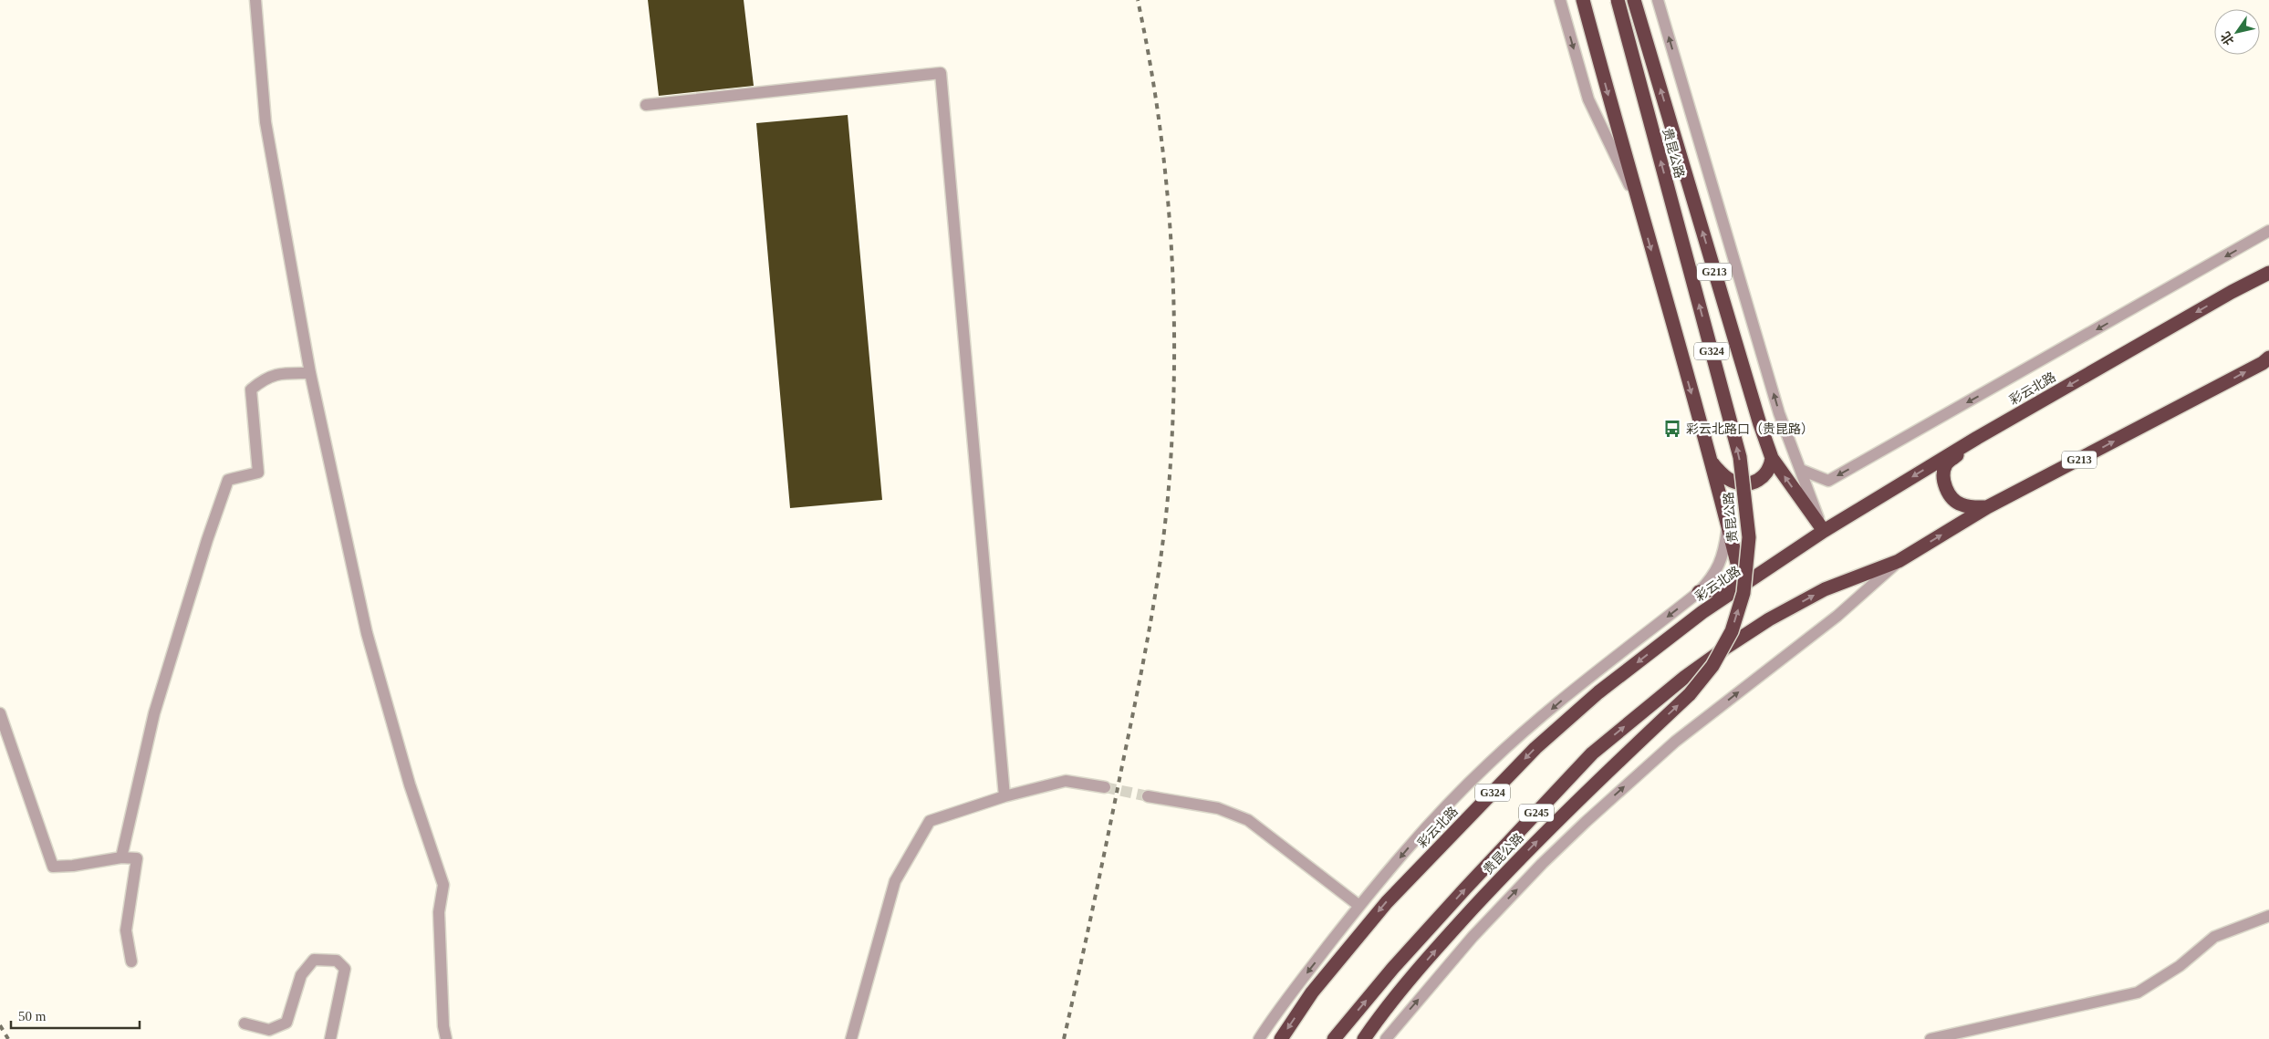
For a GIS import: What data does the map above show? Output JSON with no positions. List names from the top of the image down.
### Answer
{
  "streets": {
    "highway": [
      "贵昆公路",
      "G213",
      "G324",
      "彩云北路",
      "G245"
    ]
  },
  "crossings": [
    ["贵昆公路", "彩云北路"],
    ["G213", "彩云北路"],
    ["G213", "G245"]
  ],
  "places": {
    "bus stop": ["彩云北路口（贵昆路）"]
  },
  "scale_bar": "50 m",
  "north": "bottom left"
}
